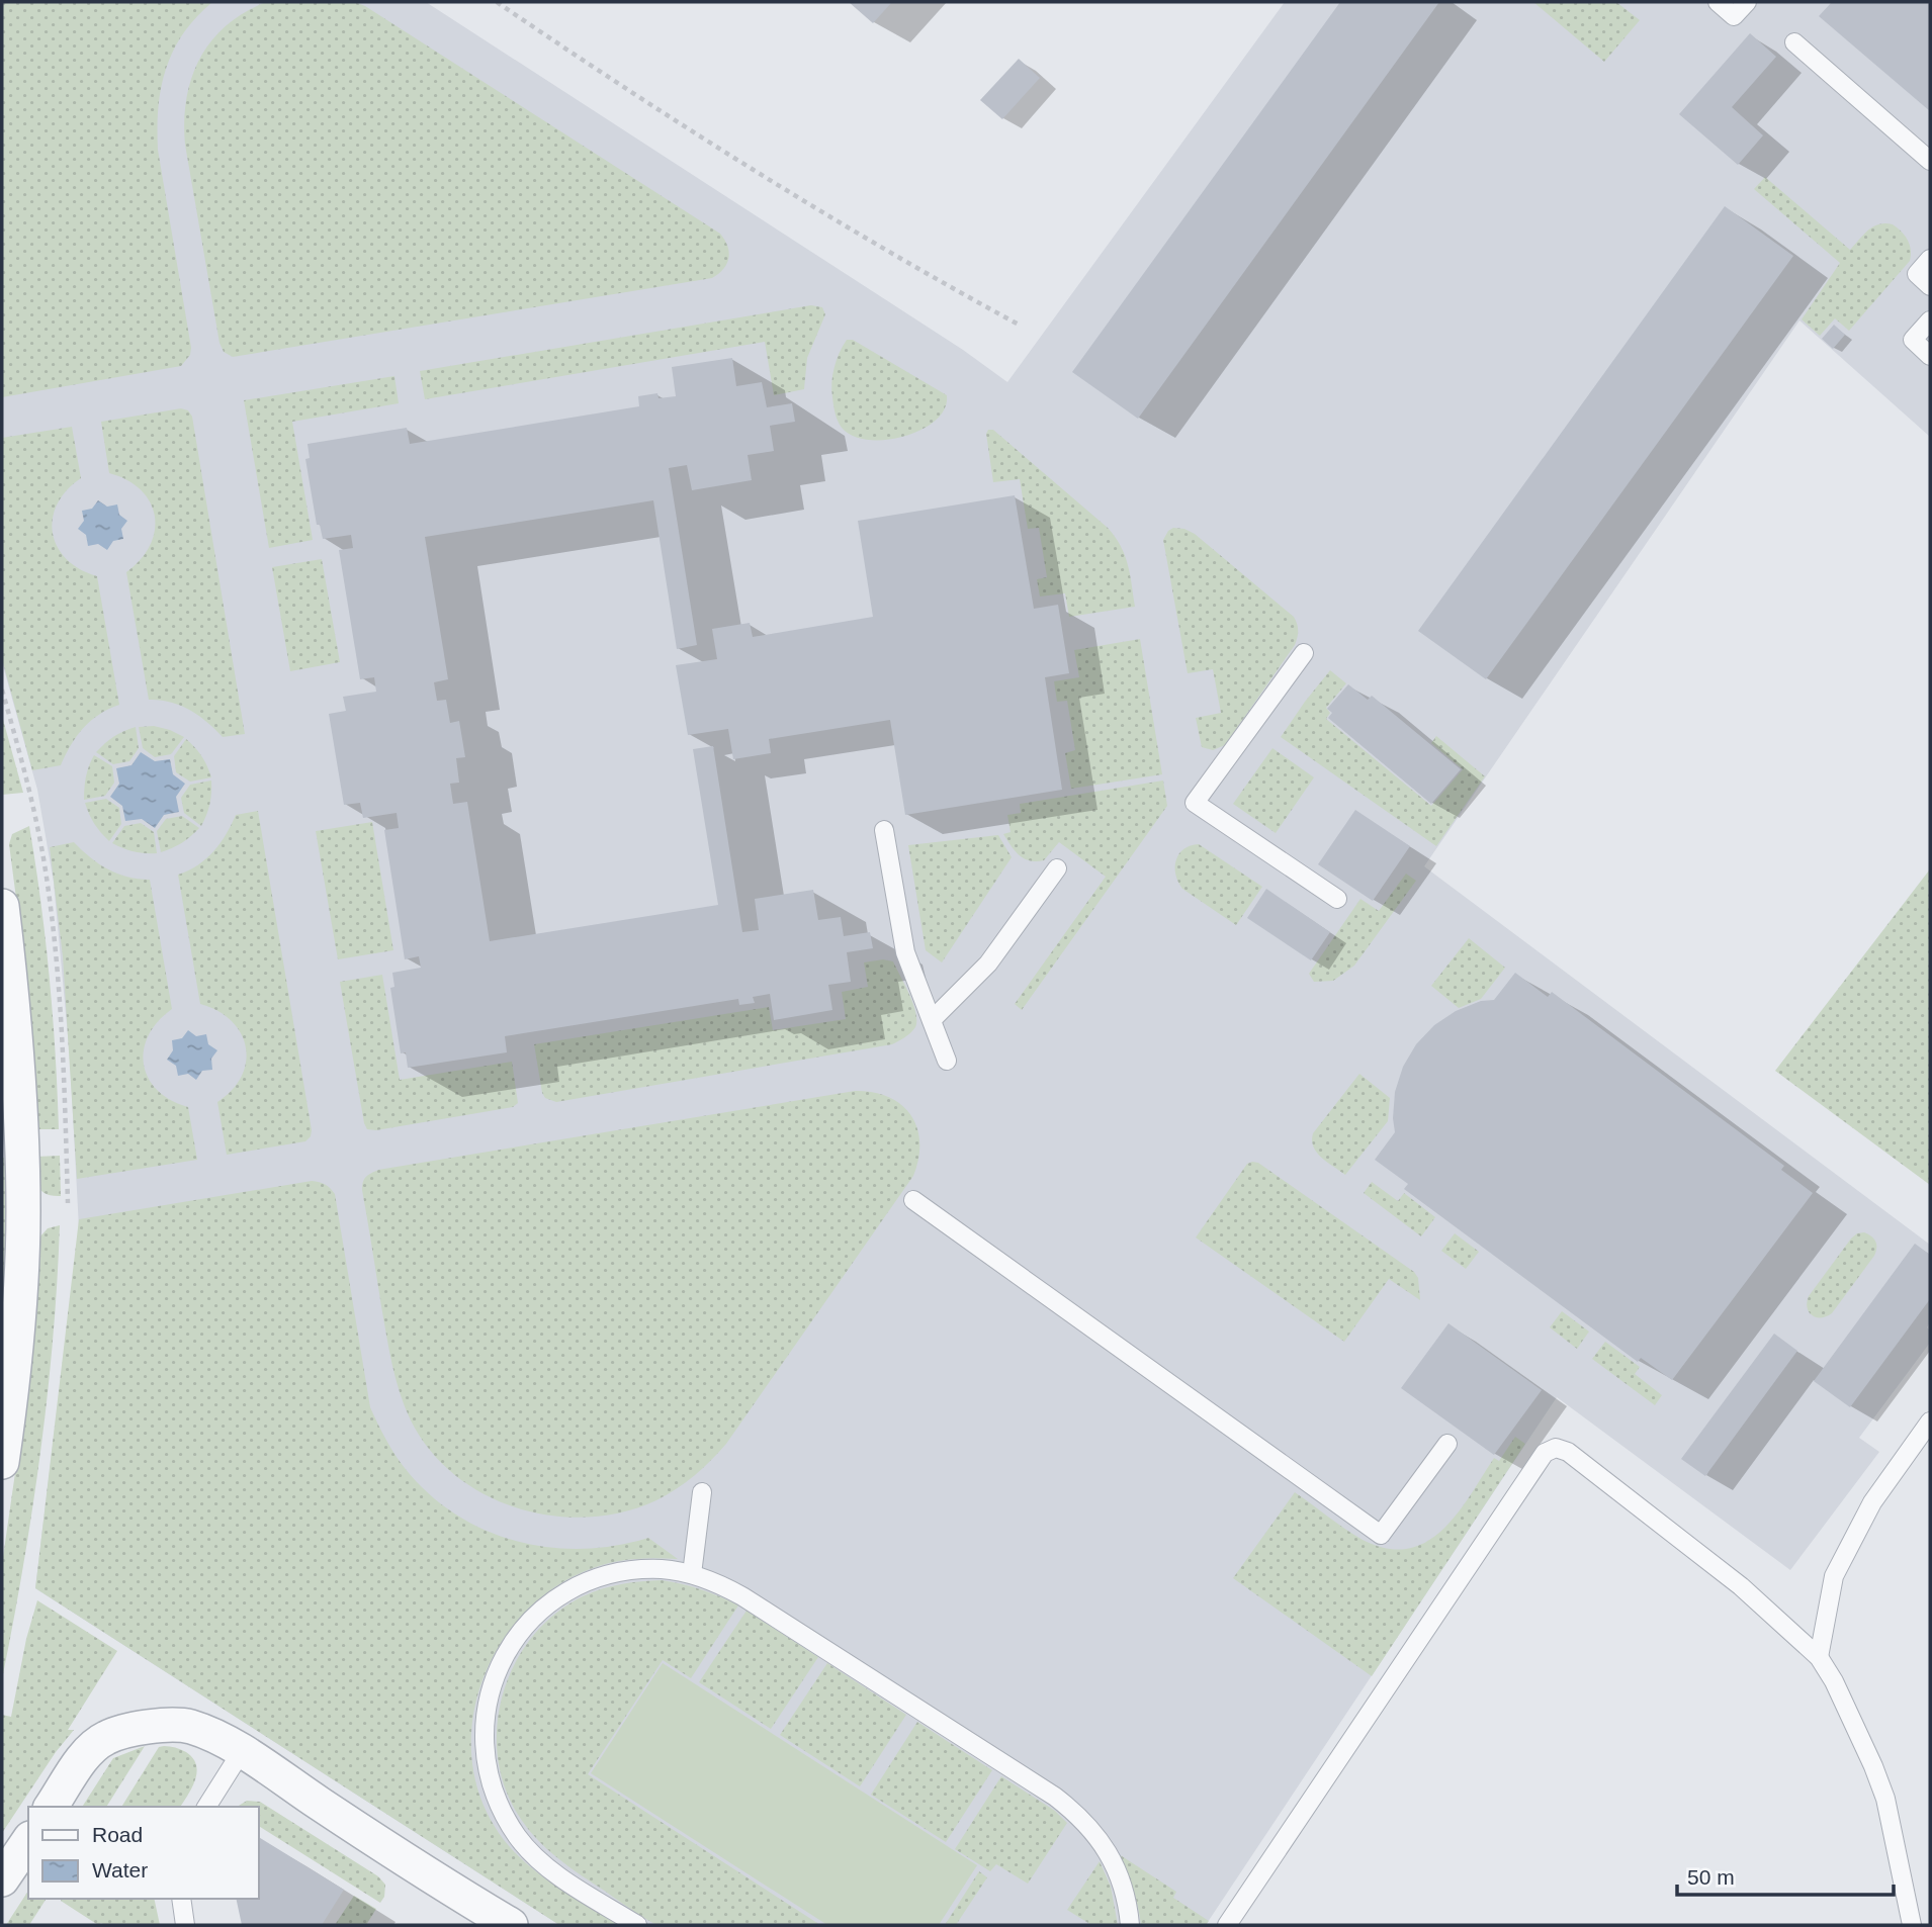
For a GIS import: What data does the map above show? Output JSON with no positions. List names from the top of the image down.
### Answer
{
  "legend": ["Road", "Water"],
  "scale_bar": "50 m"
}
